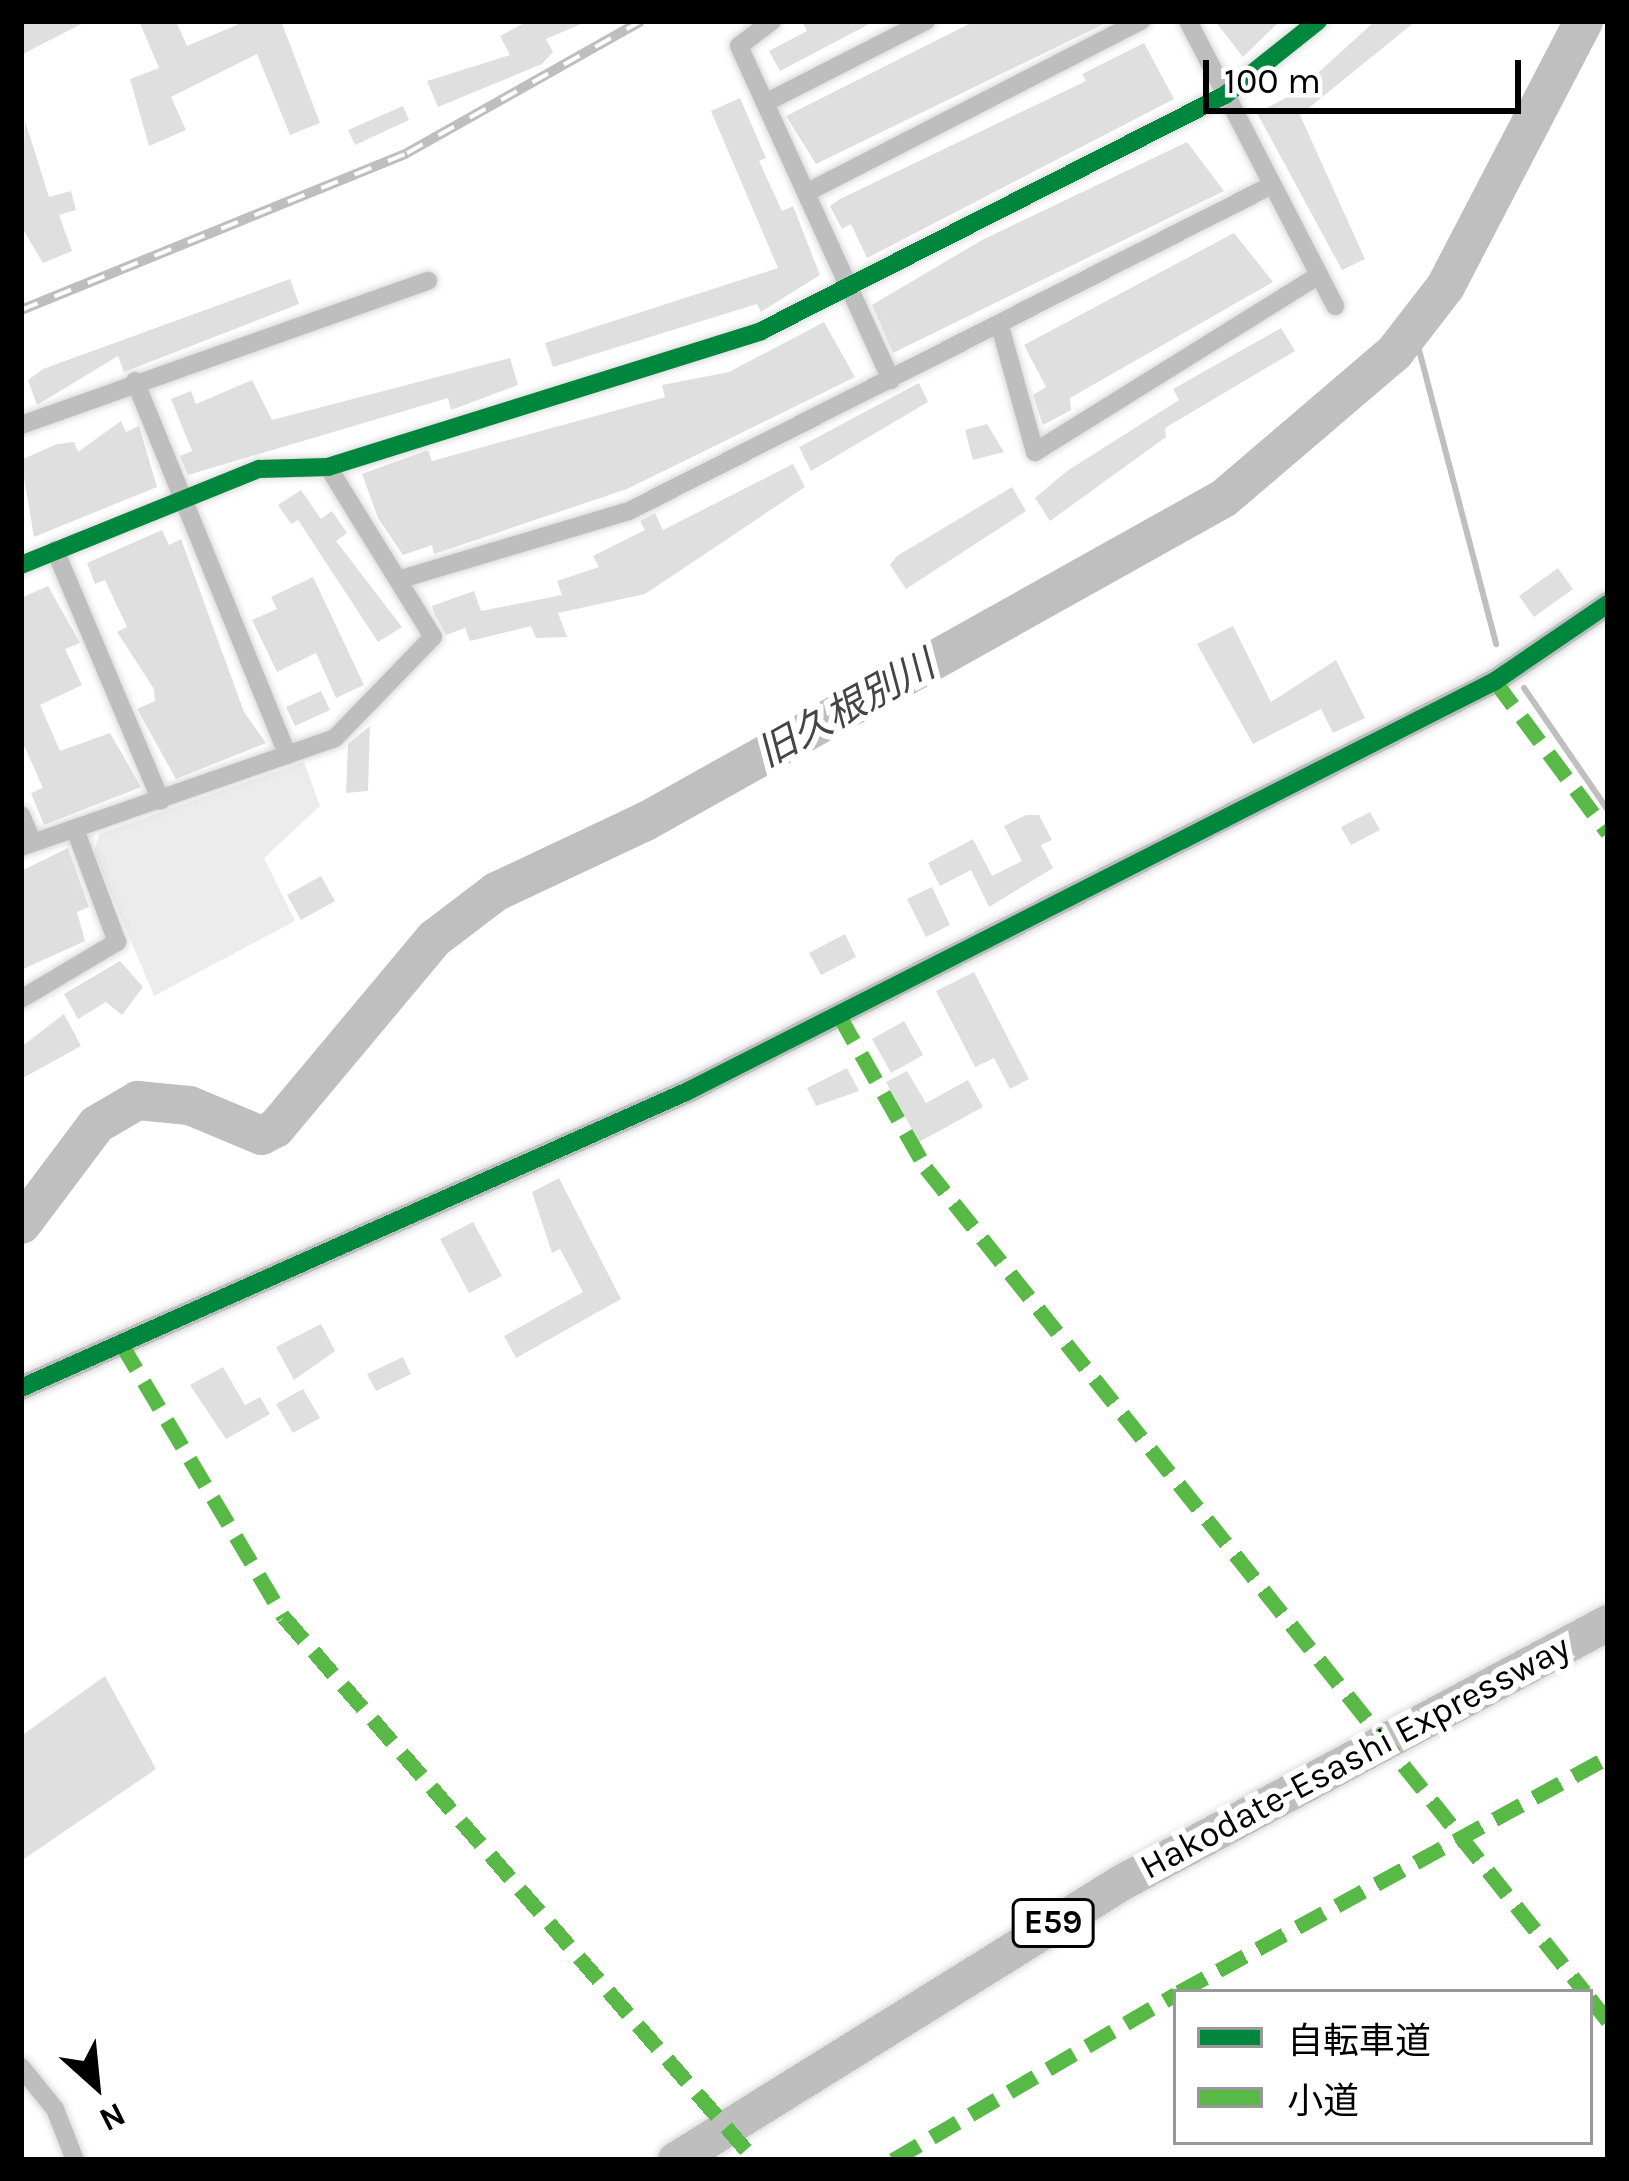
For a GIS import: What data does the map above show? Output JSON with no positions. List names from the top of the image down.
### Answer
{
  "streets": {
    "highway": ["Hakodate-Esashi Expressway", "E59"]
  },
  "water": ["旧久根別川"],
  "legend": ["自転車道", "小道"],
  "scale_bar": "100 m",
  "north": "bottom right"
}
